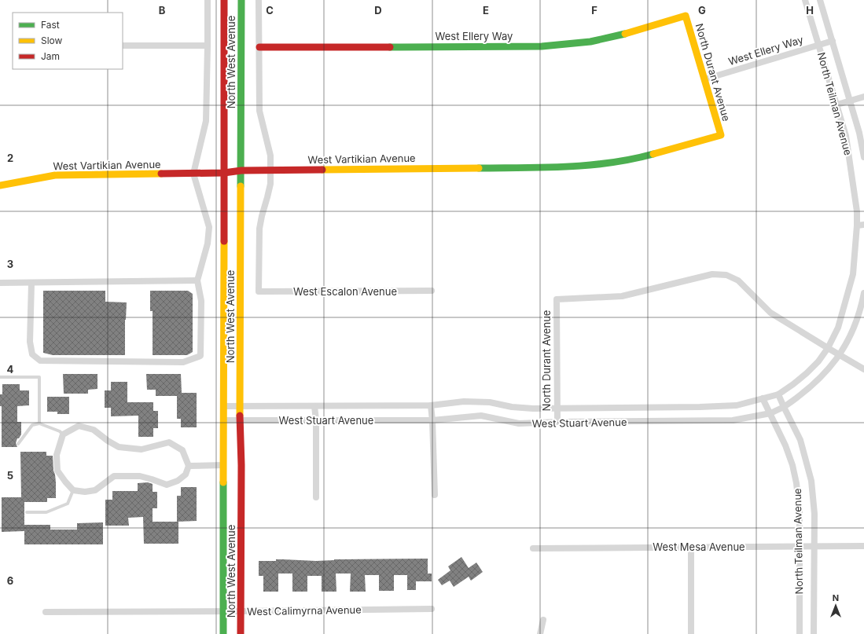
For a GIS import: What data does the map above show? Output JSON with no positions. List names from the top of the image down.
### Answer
{
  "streets": {
    "street": [
      "West Ellery Way",
      "North West Avenue",
      "North Durant Avenue",
      "North Teilman Avenue",
      "West Vartikian Avenue",
      "West Escalon Avenue",
      "West Stuart Avenue",
      "West Mesa Avenue",
      "West Calimyrna Avenue"
    ]
  },
  "crossings": [
    ["West Ellery Way", "North Durant Avenue"],
    ["West Ellery Way", "North Teilman Avenue"],
    ["North West Avenue", "West Vartikian Avenue"],
    ["North West Avenue", "West Stuart Avenue"],
    ["North West Avenue", "West Calimyrna Avenue"],
    ["North Durant Avenue", "North Teilman Avenue"],
    ["North Durant Avenue", "West Vartikian Avenue"],
    ["North Durant Avenue", "West Stuart Avenue"],
    ["North Teilman Avenue", "West Stuart Avenue"],
    ["North Teilman Avenue", "West Mesa Avenue"],
    ["West Vartikian Avenue", "West Escalon Avenue"]
  ],
  "legend": ["Fast", "Slow", "Jam"],
  "north": "top",
  "grid": {
    "columns": [
      "B",
      "C",
      "D",
      "E",
      "F",
      "G",
      "H"
    ],
    "rows": [
      "2",
      "3",
      "4",
      "5",
      "6"
    ]
  }
}
